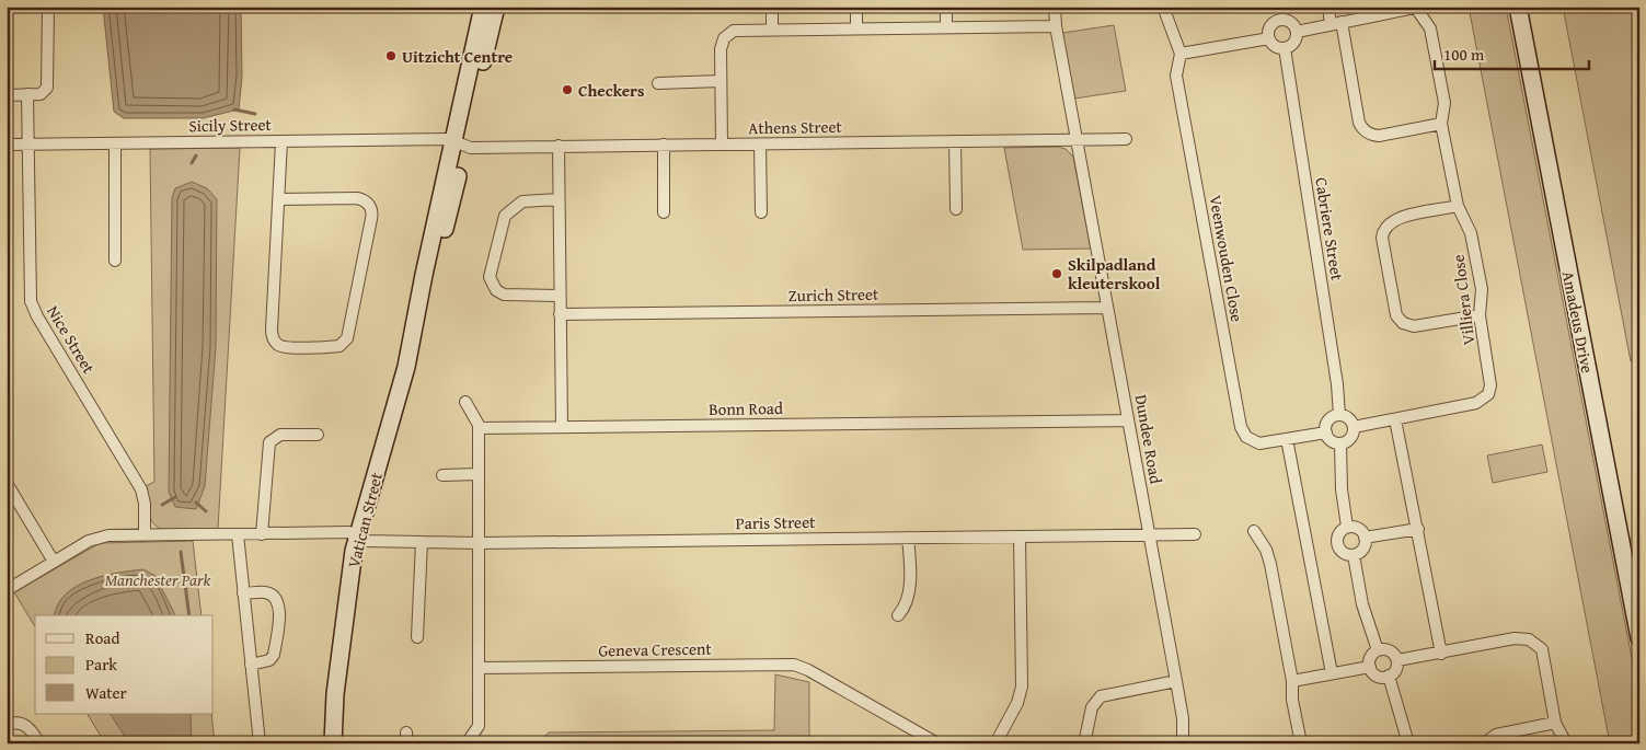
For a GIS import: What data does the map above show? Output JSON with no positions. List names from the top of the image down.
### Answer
{
  "streets": {
    "street": [
      "Sicily Street",
      "Athens Street",
      "Cabriere Street",
      "Veenwouden Close",
      "Zurich Street",
      "Villiera Close",
      "Amadeus Drive",
      "Nice Street",
      "Bonn Road",
      "Dundee Road",
      "Vatican Street",
      "Paris Street",
      "Geneva Crescent"
    ]
  },
  "crossings": [
    ["Sicily Street", "Athens Street"],
    ["Sicily Street", "Nice Street"],
    ["Sicily Street", "Vatican Street"],
    ["Athens Street", "Dundee Road"],
    ["Athens Street", "Vatican Street"],
    ["Cabriere Street", "Veenwouden Close"],
    ["Cabriere Street", "Villiera Close"],
    ["Veenwouden Close", "Villiera Close"],
    ["Zurich Street", "Dundee Road"],
    ["Nice Street", "Paris Street"],
    ["Bonn Road", "Dundee Road"],
    ["Dundee Road", "Paris Street"],
    ["Vatican Street", "Paris Street"]
  ],
  "parks": ["Manchester Park"],
  "places": ["Uitzicht Centre", "Checkers", "Skilpadland kleuterskool"],
  "legend": ["Road", "Park", "Water"],
  "scale_bar": "100 m"
}
